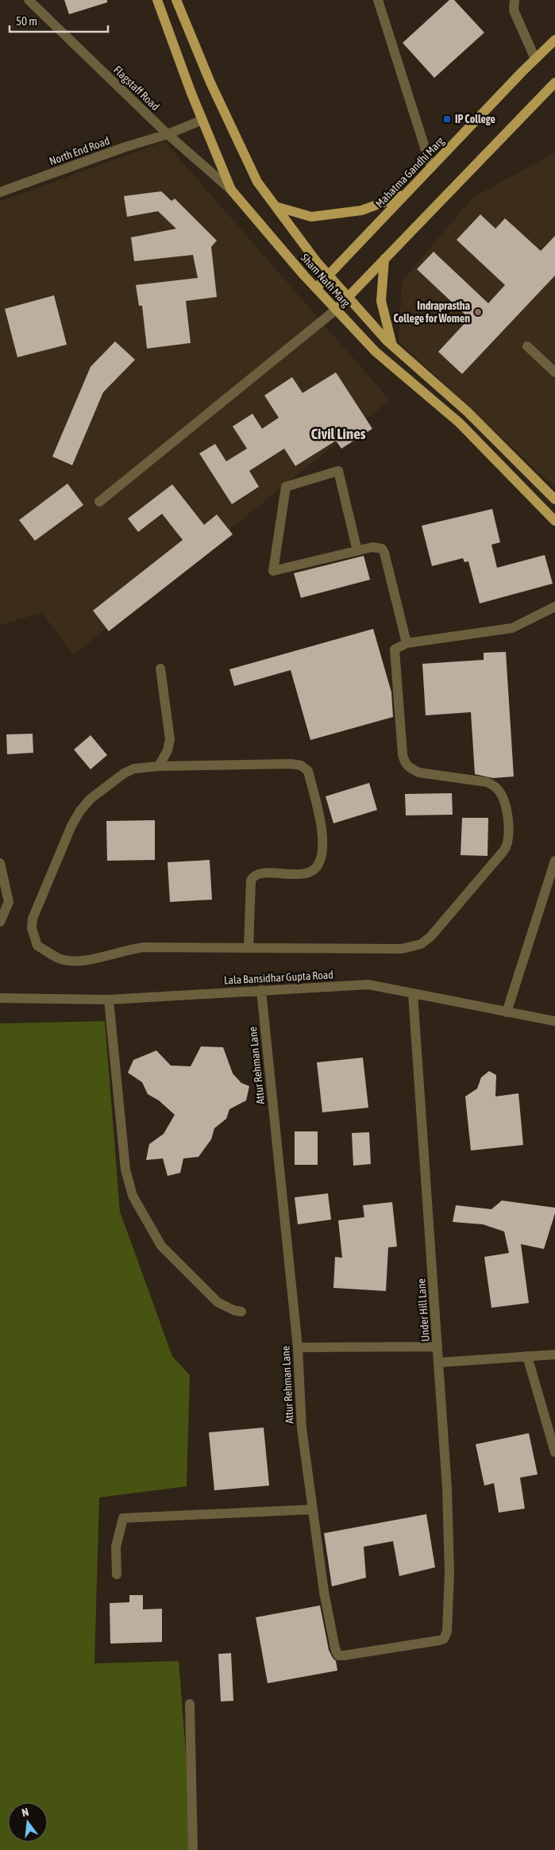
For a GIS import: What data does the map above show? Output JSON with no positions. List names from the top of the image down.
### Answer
{
  "streets": {
    "main road": ["Mahatma Gandhi Marg", "Sham Nath Marg"],
    "street": [
      "Flagstaff Road",
      "North End Road",
      "Lala Bansidhar Gupta Road",
      "Attur Rehman Lane",
      "Under Hill Lane"
    ]
  },
  "crossings": [
    ["Flagstaff Road", "North End Road"],
    ["Flagstaff Road", "Sham Nath Marg"],
    ["North End Road", "Sham Nath Marg"],
    ["Mahatma Gandhi Marg", "Sham Nath Marg"],
    ["Lala Bansidhar Gupta Road", "Attur Rehman Lane"],
    ["Lala Bansidhar Gupta Road", "Under Hill Lane"],
    ["Attur Rehman Lane", "Under Hill Lane"]
  ],
  "districts": ["Civil Lines"],
  "places": {
    "transit": ["IP College"],
    "other": ["Indraprastha College for Women"]
  },
  "scale_bar": "50 m",
  "north": "top"
}
